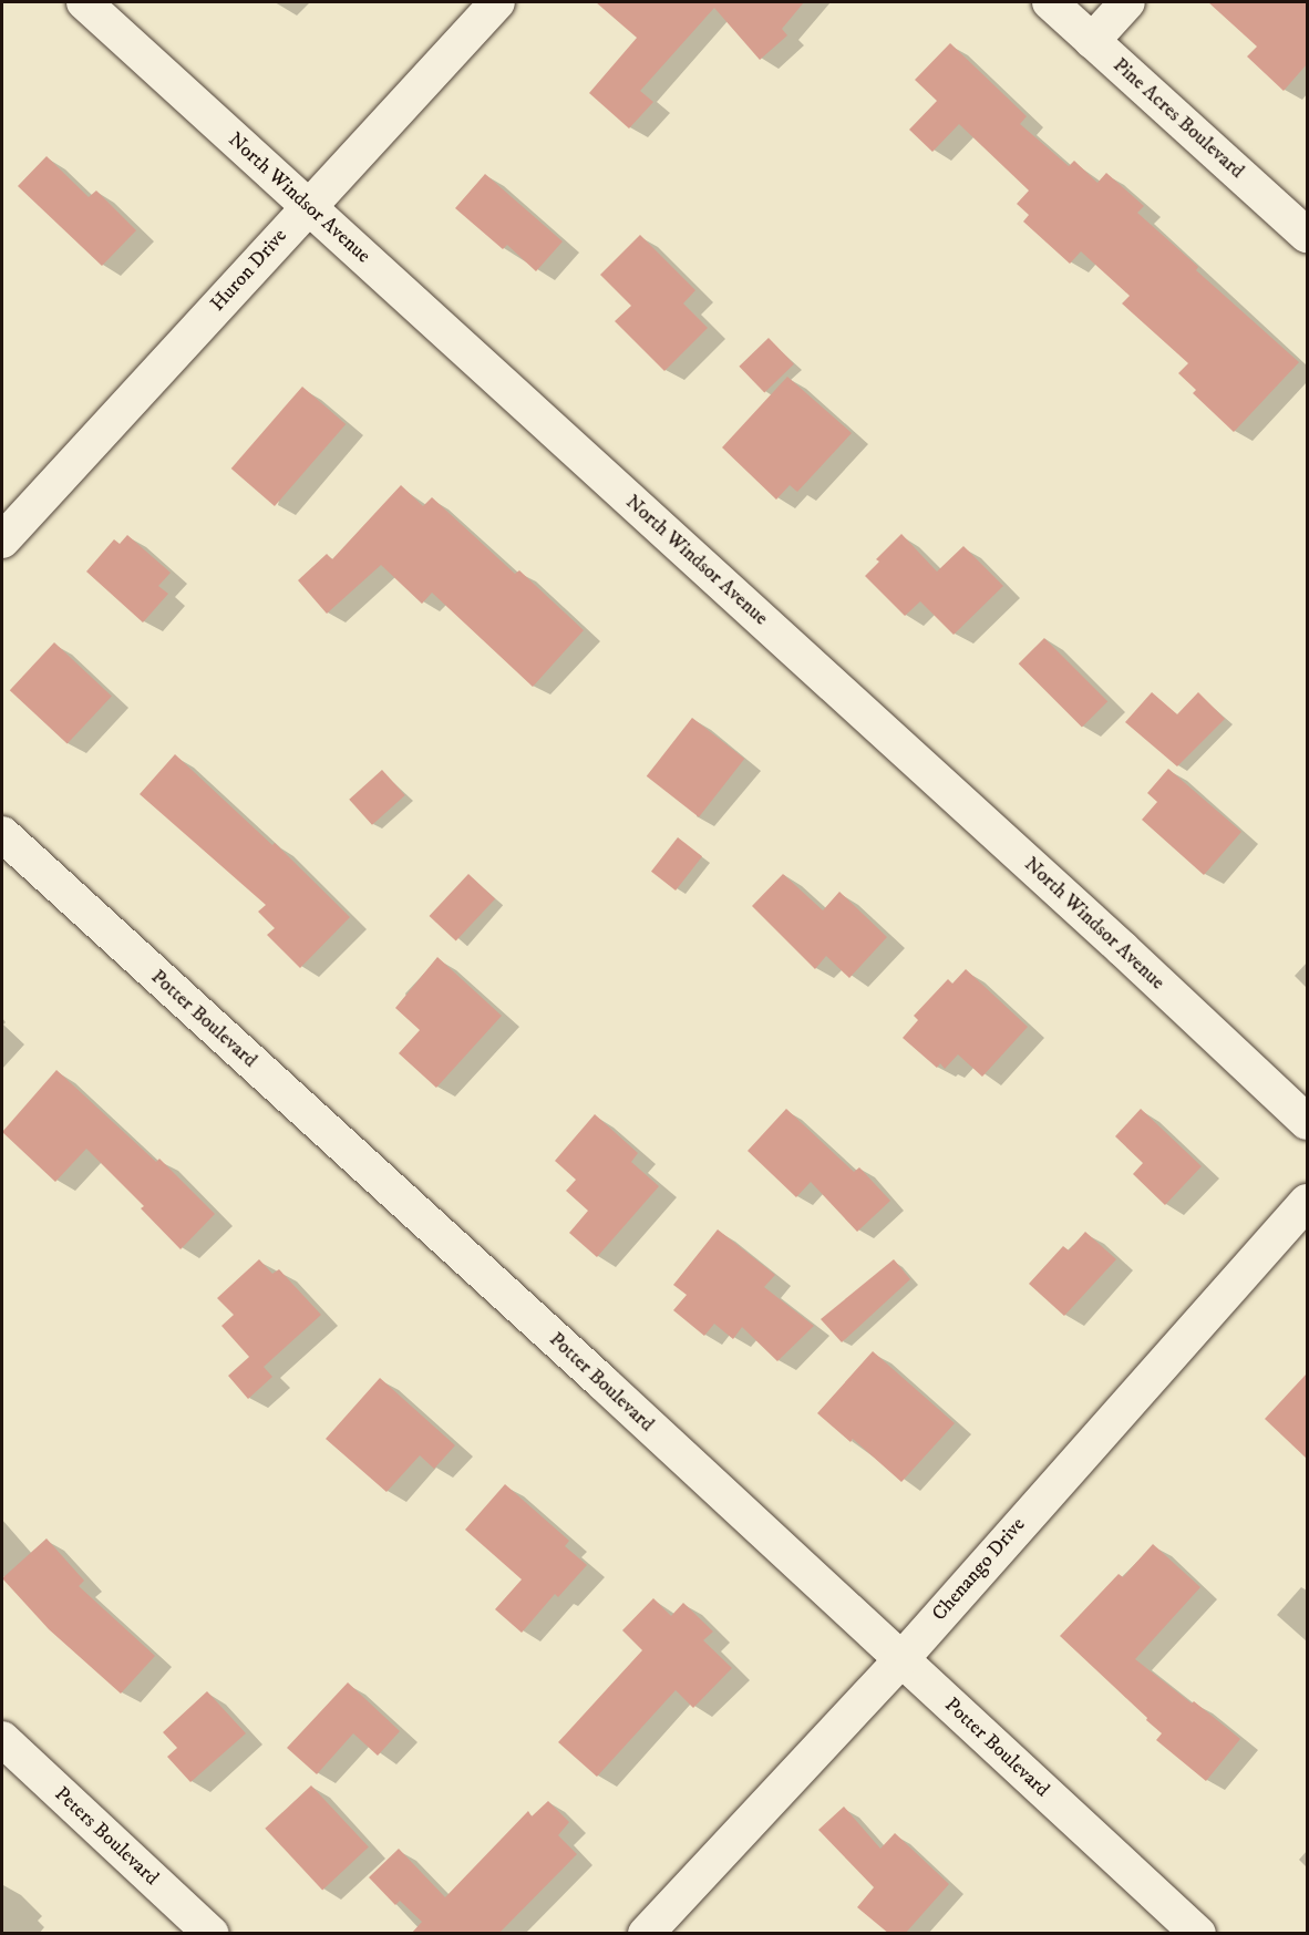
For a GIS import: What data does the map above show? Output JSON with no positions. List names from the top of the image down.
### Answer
{
  "streets": {
    "street": [
      "Pine Acres Boulevard",
      "North Windsor Avenue",
      "Huron Drive",
      "Potter Boulevard",
      "Chenango Drive",
      "Peters Boulevard"
    ]
  },
  "crossings": [
    ["North Windsor Avenue", "Huron Drive"],
    ["Potter Boulevard", "Chenango Drive"]
  ]
}
